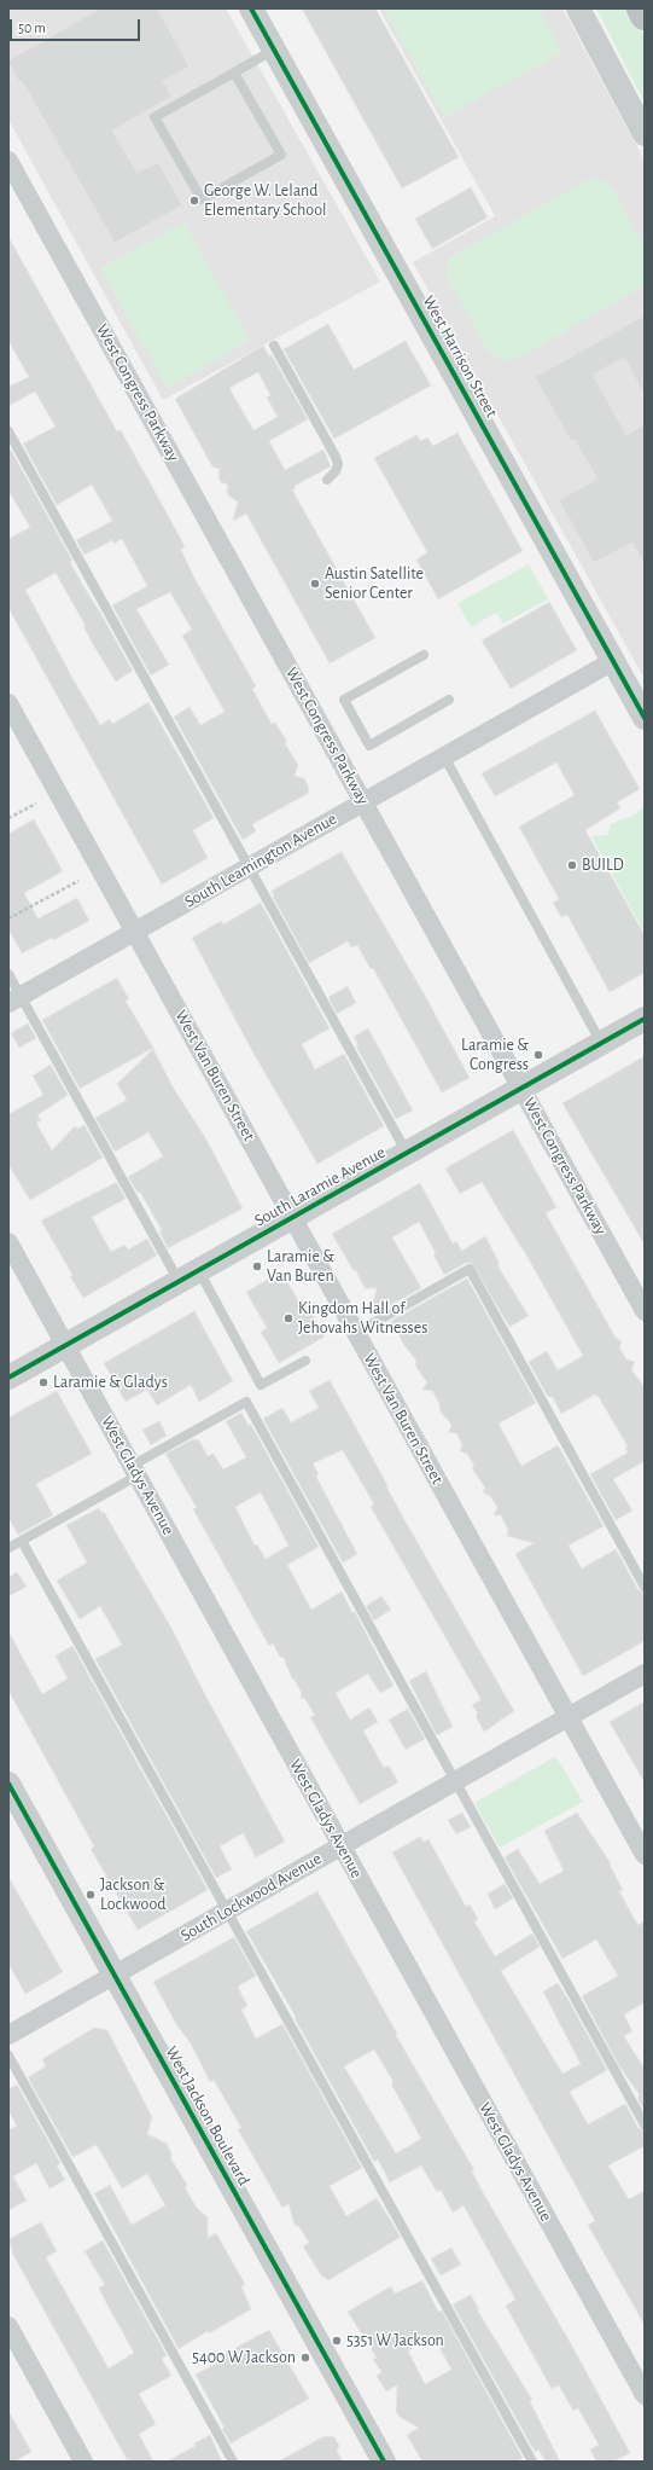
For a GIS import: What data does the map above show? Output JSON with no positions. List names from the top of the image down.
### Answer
{
  "streets": {
    "street": [
      "West Harrison Street",
      "West Congress Parkway",
      "South Leamington Avenue",
      "West Van Buren Street",
      "South Laramie Avenue",
      "West Gladys Avenue",
      "South Lockwood Avenue",
      "West Jackson Boulevard"
    ]
  },
  "crossings": [
    ["West Harrison Street", "South Leamington Avenue"],
    ["West Congress Parkway", "South Leamington Avenue"],
    ["West Congress Parkway", "South Laramie Avenue"],
    ["South Leamington Avenue", "West Van Buren Street"],
    ["West Van Buren Street", "South Laramie Avenue"],
    ["West Van Buren Street", "South Lockwood Avenue"],
    ["South Laramie Avenue", "West Gladys Avenue"],
    ["West Gladys Avenue", "South Lockwood Avenue"],
    ["South Lockwood Avenue", "West Jackson Boulevard"]
  ],
  "places": [
    "George W. Leland Elementary School",
    "Austin Satellite Senior Center",
    "BUILD",
    "Laramie & Congress",
    "Laramie & Van Buren",
    "Kingdom Hall of Jehovahs Witnesses",
    "Laramie & Gladys",
    "Jackson & Lockwood",
    "5351 W Jackson",
    "5400 W Jackson"
  ],
  "scale_bar": "50 m"
}
